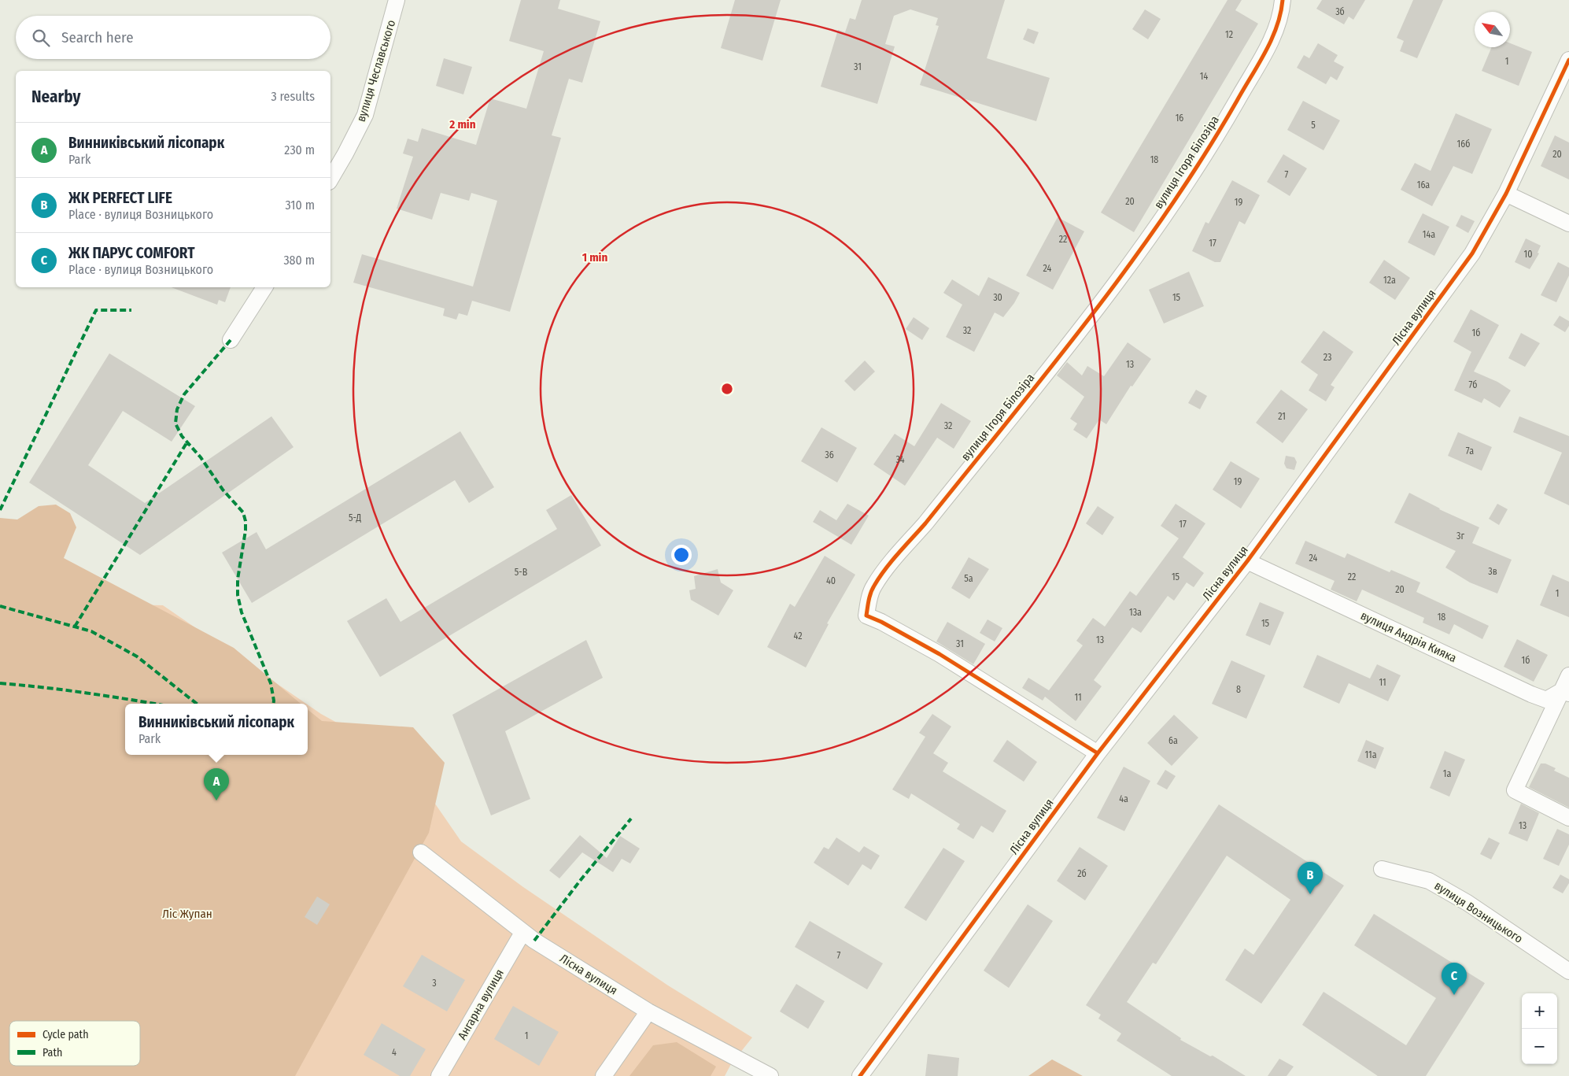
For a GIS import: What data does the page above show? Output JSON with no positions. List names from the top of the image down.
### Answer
{
  "streets": {
    "street": [
      "вулиця Чеславського",
      "вулиця Ігоря Білозіра",
      "Лісна вулиця",
      "вулиця Андрія Кияка",
      "вулиця Возницького",
      "Ангарна вулиця"
    ]
  },
  "crossings": [
    ["вулиця Ігоря Білозіра", "Лісна вулиця"],
    ["Лісна вулиця", "вулиця Андрія Кияка"],
    ["Лісна вулиця", "Ангарна вулиця"]
  ],
  "parks": ["Ліс Жупан"],
  "house_numbers": [
    "3б",
    "12",
    "1",
    "31",
    "14",
    "16",
    "5",
    "16б",
    "20",
    "18",
    "7",
    "16а",
    "20",
    "19",
    "14а",
    "22",
    "17",
    "10",
    "24",
    "12а",
    "30",
    "15",
    "32",
    "1б",
    "23",
    "13",
    "7б",
    "21",
    "32",
    "7а",
    "36",
    "34",
    "19",
    "5-Д",
    "17",
    "3г",
    "24",
    "3в",
    "5-В",
    "15",
    "22",
    "5а",
    "40",
    "20",
    "1",
    "13а",
    "18",
    "15",
    "42",
    "13",
    "31",
    "1б",
    "11",
    "8",
    "11",
    "6а",
    "11а",
    "1а",
    "4а",
    "13",
    "2б",
    "7",
    "3",
    "1",
    "4"
  ],
  "legend": ["Cycle path", "Path"],
  "north": "top left",
  "page": {
    "search": "Search here",
    "heading": ["Nearby", "3 results"],
    "list": [
      {
        "mark": "A",
        "name": "Винниківський лісопарк",
        "note": "Park",
        "value": "230 m"
      },
      {
        "mark": "B",
        "name": "ЖК PERFECT LIFE",
        "note": "Place · вулиця Возницького",
        "value": "310 m"
      },
      {
        "mark": "C",
        "name": "ЖК ПАРУС COMFORT",
        "note": "Place · вулиця Возницького",
        "value": "380 m"
      }
    ],
    "popup": ["Винниківський лісопарк", "Park"],
    "pins": ["A", "B", "C"],
    "map_buttons": ["+", "−"]
  },
  "rings": ["2 min", "1 min"]
}
